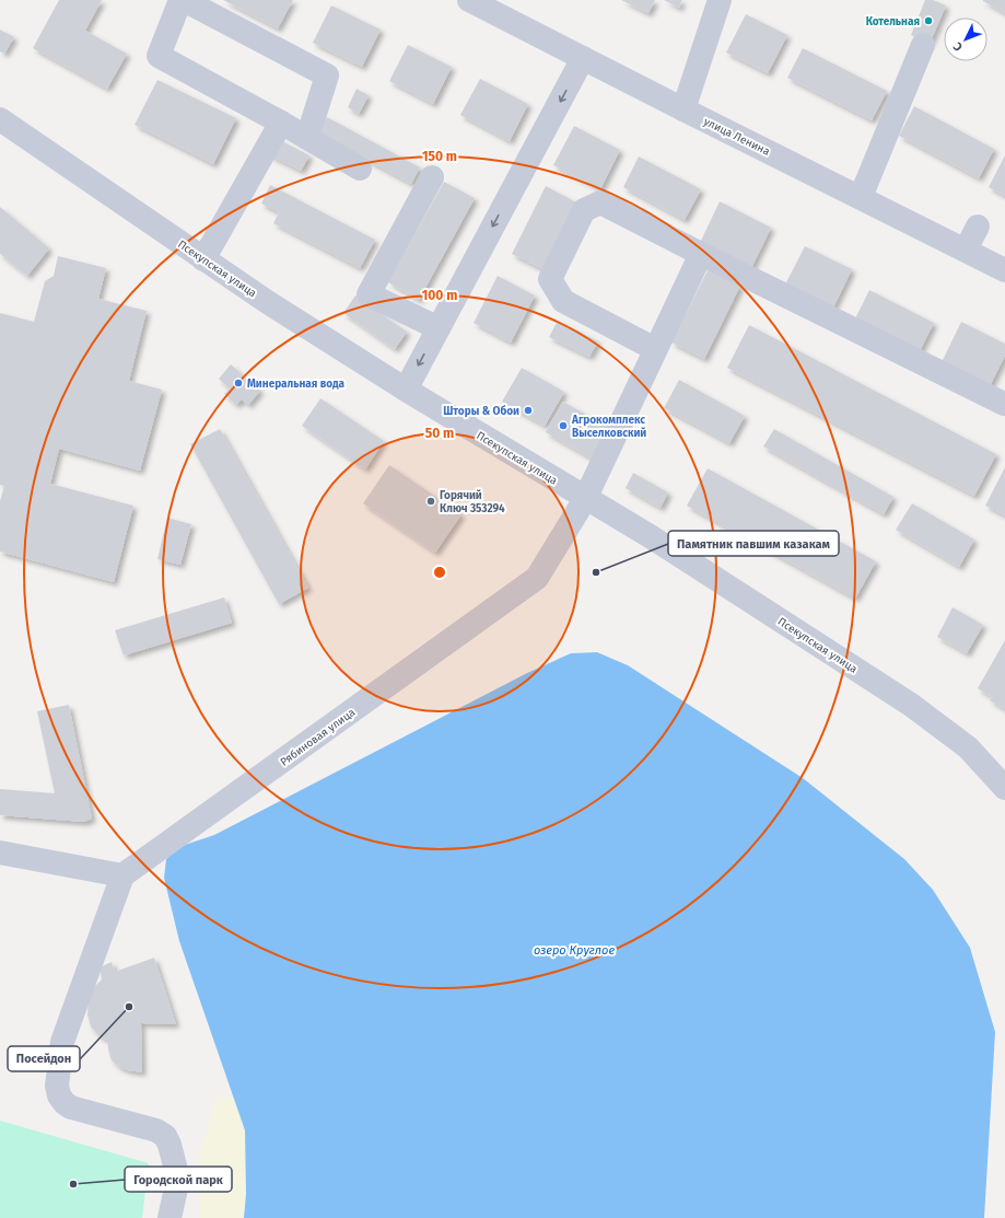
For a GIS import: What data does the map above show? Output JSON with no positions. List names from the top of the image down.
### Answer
{
  "streets": {
    "street": ["улица Ленина", "Псекупская улица", "Рябиновая улица"]
  },
  "crossings": [
    ["Псекупская улица", "Рябиновая улица"]
  ],
  "water": ["озеро Круглое"],
  "places": [
    "Котельная",
    "Минеральная вода",
    "Шторы & Обои",
    "Агрокомплекс Выселковский",
    "Горячий Ключ 353294",
    "Памятник павшим казакам",
    "Посейдон",
    "Городской парк"
  ],
  "north": "bottom left",
  "rings": ["150 m", "100 m", "50 m"]
}
